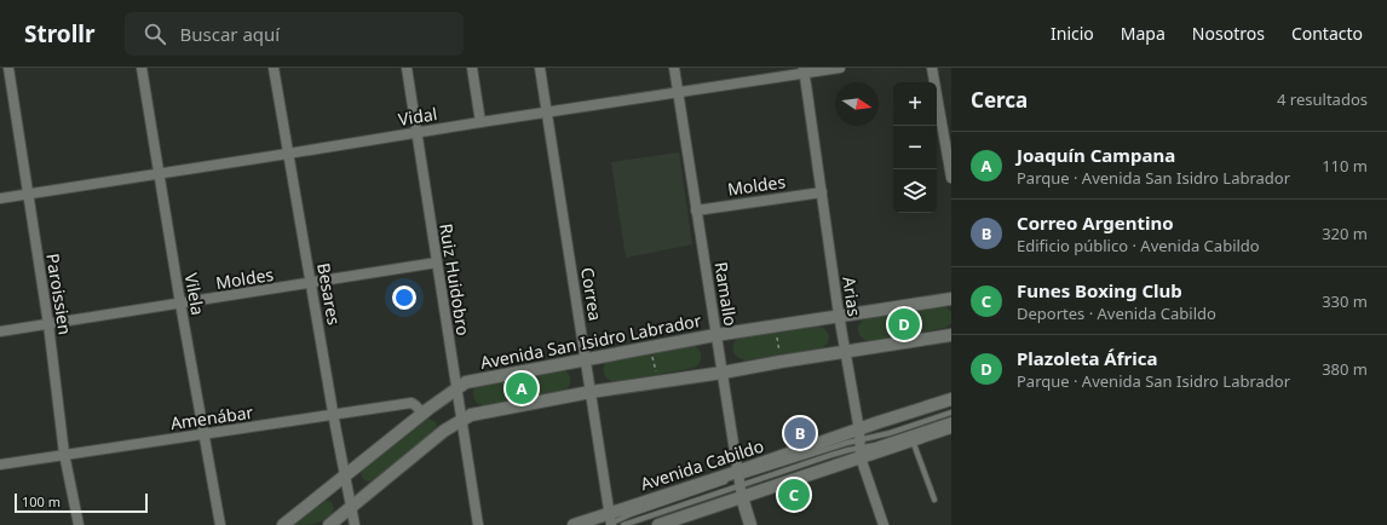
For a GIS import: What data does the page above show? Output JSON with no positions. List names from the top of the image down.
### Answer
{
  "streets": {
    "street": [
      "Vidal",
      "Moldes",
      "Ruiz Huidobro",
      "Paroissien",
      "Vilela",
      "Besares",
      "Correa",
      "Ramallo",
      "Arias",
      "Avenida San Isidro Labrador",
      "Amenábar",
      "Avenida Cabildo"
    ]
  },
  "crossings": [
    ["Vidal", "Ruiz Huidobro"],
    ["Vidal", "Paroissien"],
    ["Vidal", "Vilela"],
    ["Vidal", "Besares"],
    ["Vidal", "Correa"],
    ["Vidal", "Ramallo"],
    ["Vidal", "Arias"],
    ["Moldes", "Ruiz Huidobro"],
    ["Moldes", "Paroissien"],
    ["Moldes", "Vilela"],
    ["Moldes", "Besares"],
    ["Moldes", "Ramallo"],
    ["Moldes", "Arias"],
    ["Ruiz Huidobro", "Avenida San Isidro Labrador"],
    ["Paroissien", "Amenábar"],
    ["Vilela", "Amenábar"],
    ["Besares", "Avenida San Isidro Labrador"],
    ["Besares", "Amenábar"],
    ["Correa", "Avenida San Isidro Labrador"],
    ["Correa", "Avenida Cabildo"],
    ["Ramallo", "Avenida San Isidro Labrador"],
    ["Ramallo", "Avenida Cabildo"],
    ["Arias", "Avenida San Isidro Labrador"],
    ["Arias", "Avenida Cabildo"],
    ["Avenida San Isidro Labrador", "Amenábar"]
  ],
  "scale_bar": "100 m",
  "north": "right",
  "page": {
    "header": "Strollr",
    "search": "Buscar aquí",
    "nav": [
      "Inicio",
      "Mapa",
      "Nosotros",
      "Contacto"
    ],
    "heading": ["Cerca", "4 resultados"],
    "map_buttons": ["+", "−"],
    "list": [
      {
        "mark": "A",
        "name": "Joaquín Campana",
        "note": "Parque · Avenida San Isidro Labrador",
        "value": "110 m"
      },
      {
        "mark": "B",
        "name": "Correo Argentino",
        "note": "Edificio público · Avenida Cabildo",
        "value": "320 m"
      },
      {
        "mark": "C",
        "name": "Funes Boxing Club",
        "note": "Deportes · Avenida Cabildo",
        "value": "330 m"
      },
      {
        "mark": "D",
        "name": "Plazoleta África",
        "note": "Parque · Avenida San Isidro Labrador",
        "value": "380 m"
      }
    ],
    "pins": [
      "D",
      "A",
      "B",
      "C"
    ],
    "scale": "100 m"
  }
}
